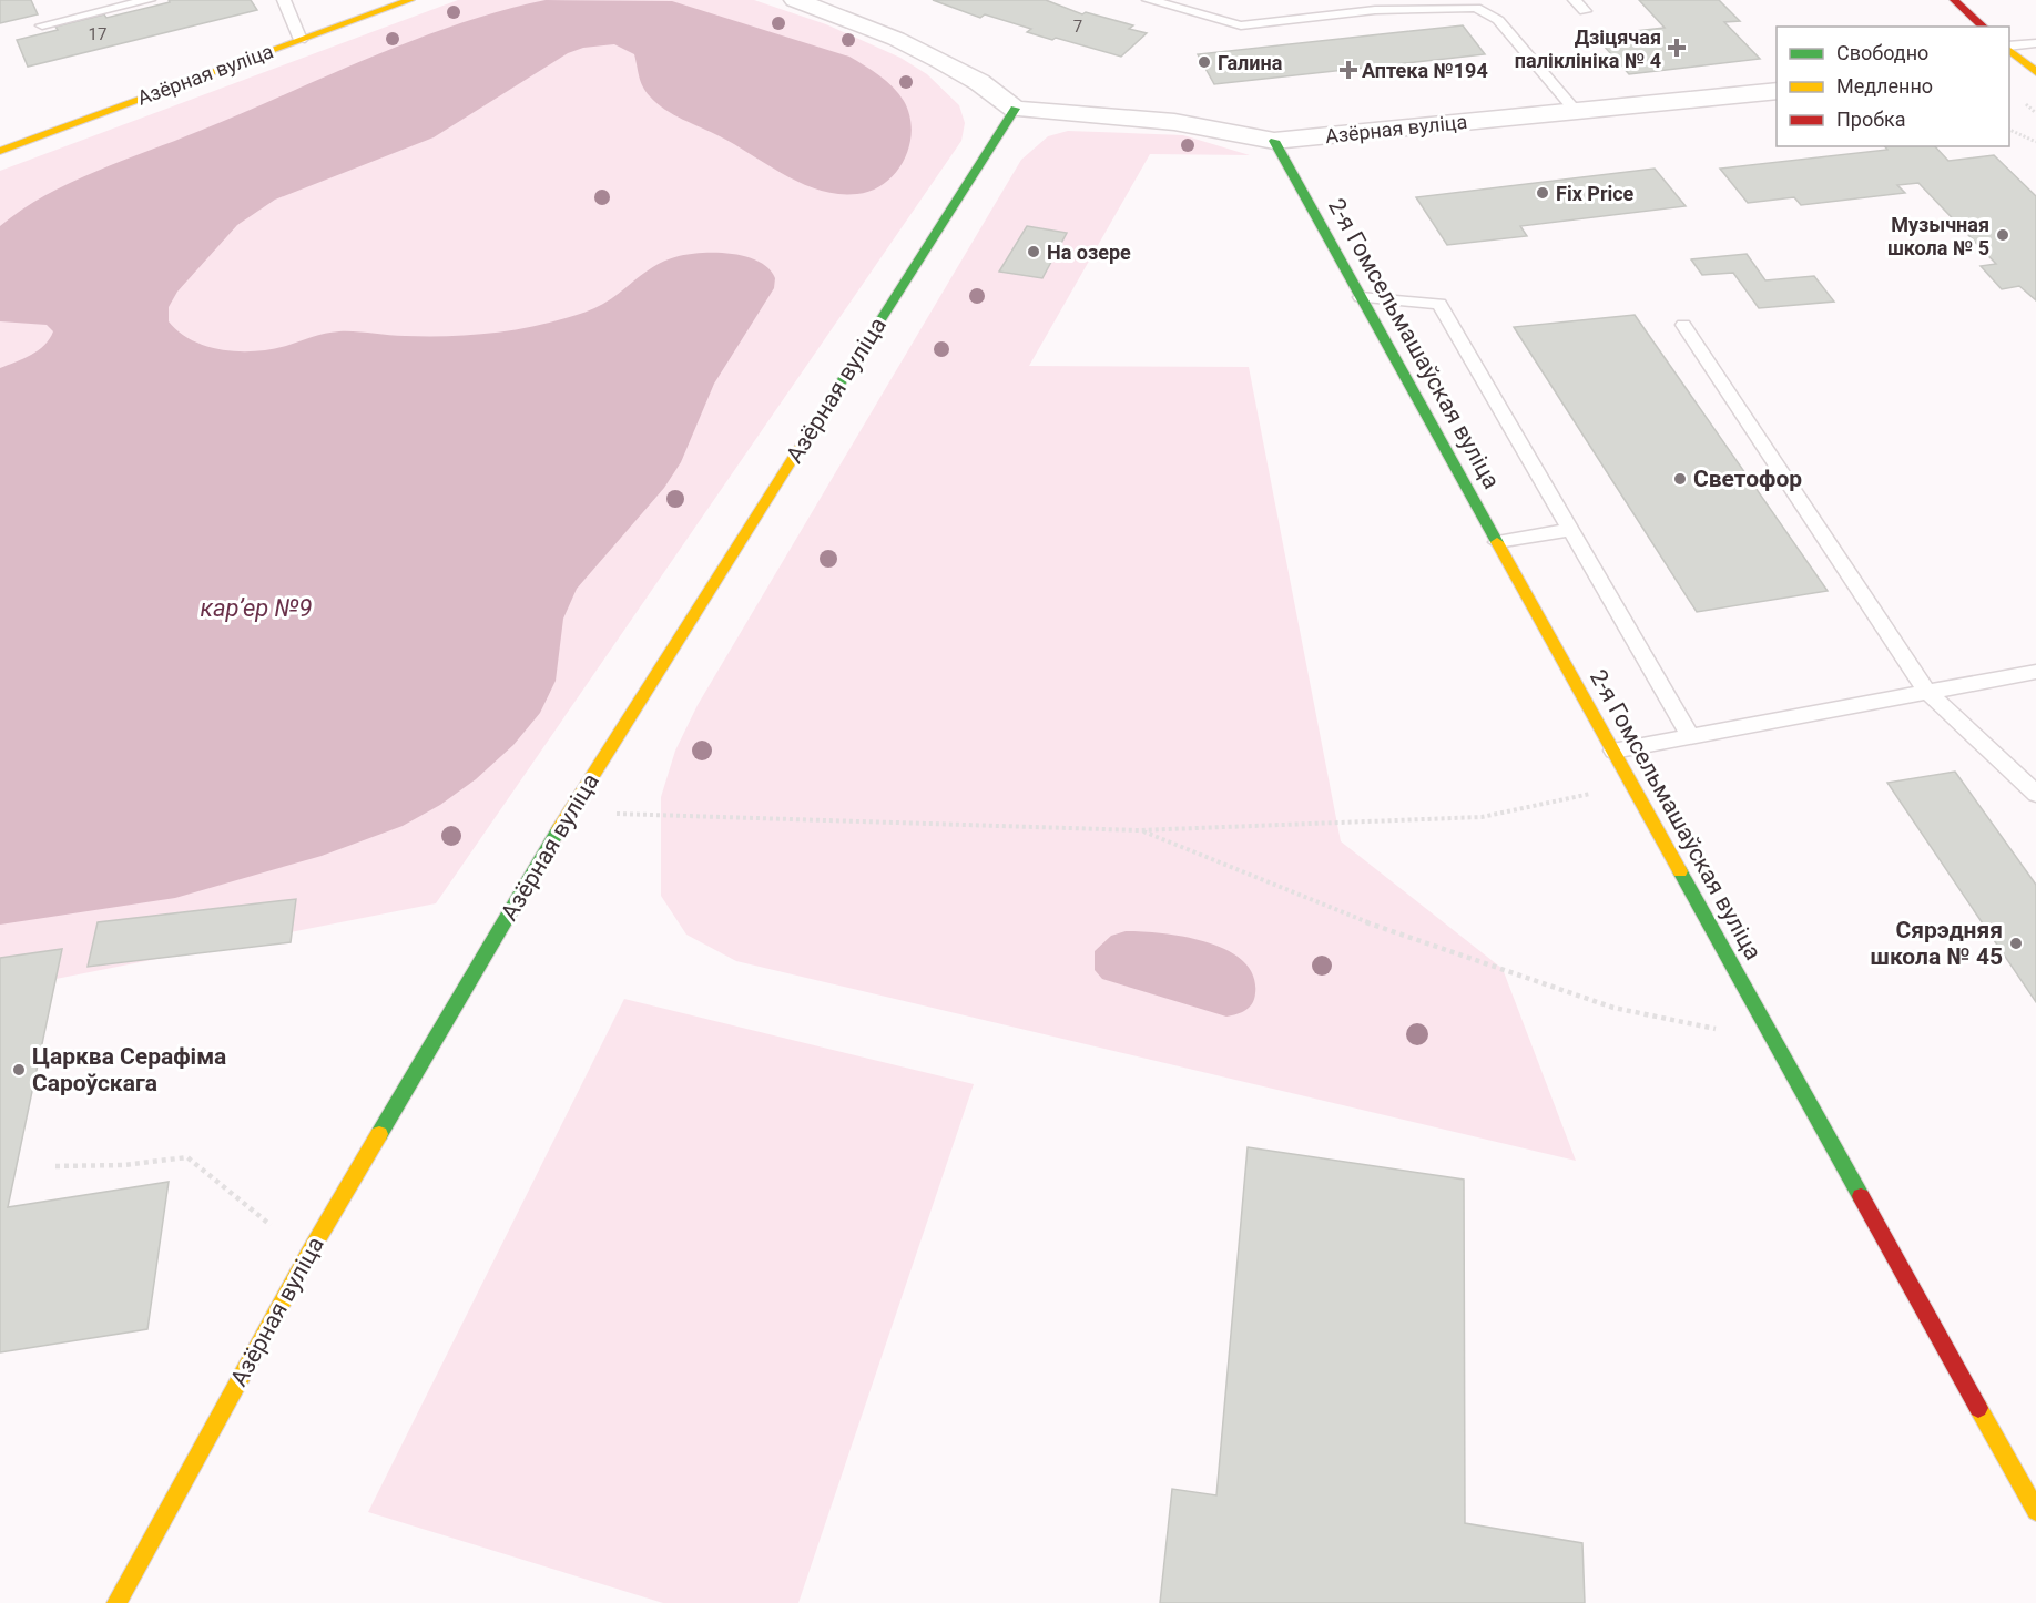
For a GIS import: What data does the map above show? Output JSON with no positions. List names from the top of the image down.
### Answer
{
  "streets": {
    "street": ["Азёрная вуліца", "2-я Гомсельмашаўская вуліца"]
  },
  "crossings": [
    ["Азёрная вуліца", "2-я Гомсельмашаўская вуліца"]
  ],
  "water": ["карʼер №9"],
  "places": {
    "health": ["Дзіцячая паліклініка № 4", "Аптека №194"],
    "other": [
      "Галина",
      "Fix Price",
      "Музычная школа № 5",
      "На озере",
      "Светофор",
      "Сярэдняя школа № 45",
      "Царква Серафіма Сароўскага"
    ]
  },
  "house_numbers": ["7", "17"],
  "legend": ["Свободно", "Медленно", "Пробка"]
}
